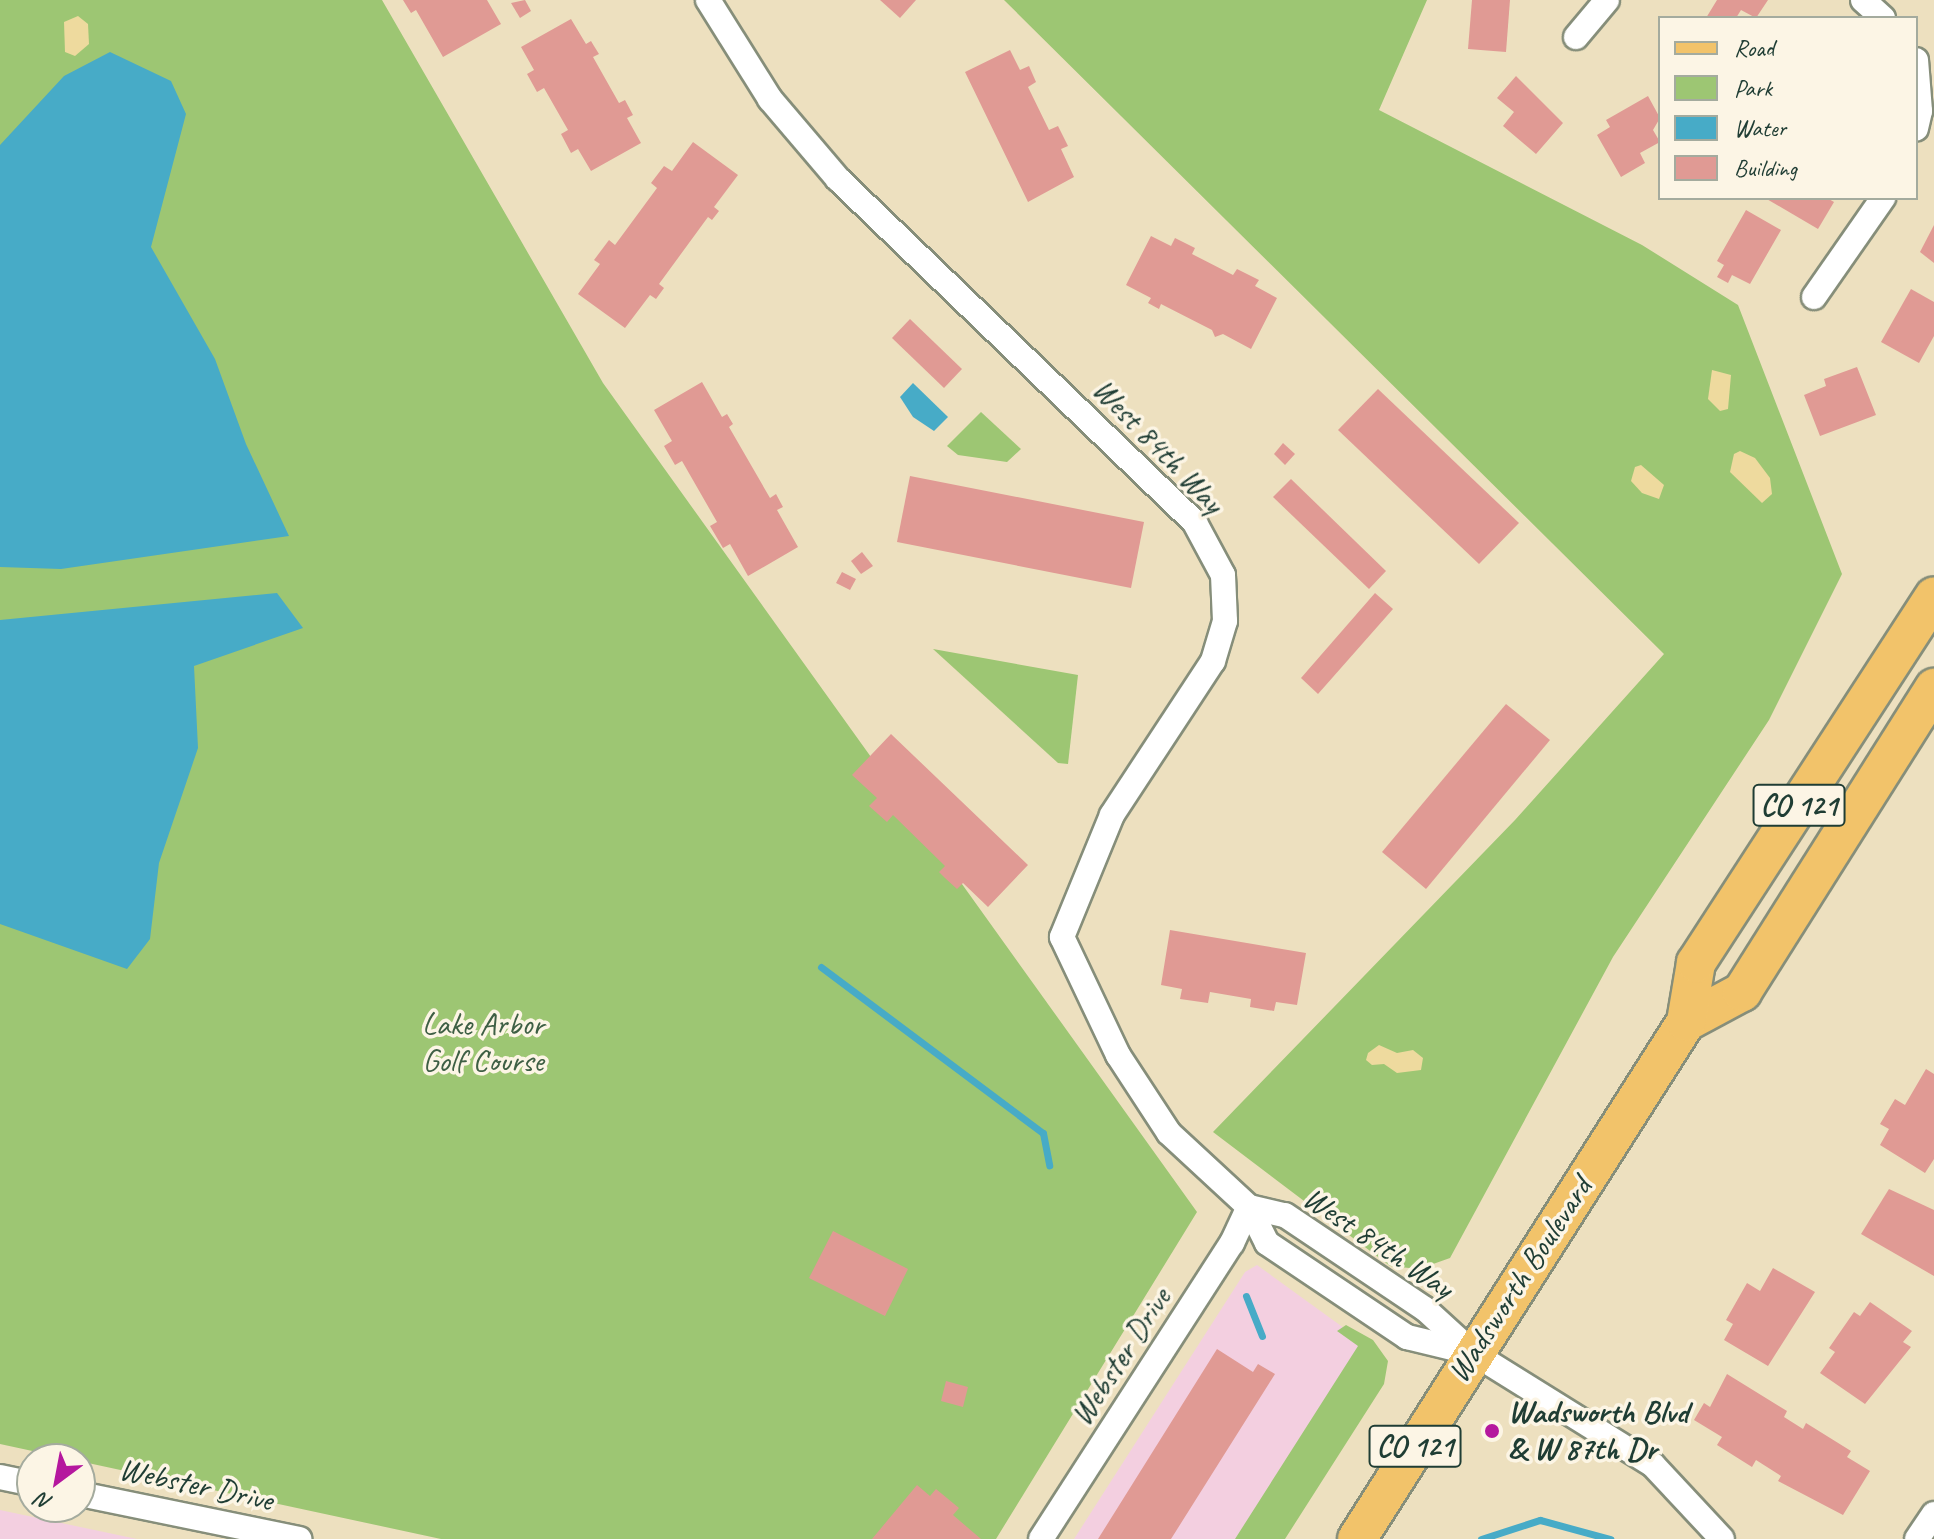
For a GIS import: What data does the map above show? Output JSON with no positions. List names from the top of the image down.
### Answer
{
  "streets": {
    "main road": ["CO 121", "Wadsworth Boulevard"],
    "street": ["West 84th Way", "Webster Drive"]
  },
  "crossings": [
    ["West 84th Way", "Wadsworth Boulevard"],
    ["West 84th Way", "Webster Drive"]
  ],
  "parks": ["Lake Arbor Golf Course"],
  "places": ["Wadsworth Blvd & W 87th Dr"],
  "legend": [
    "Road",
    "Park",
    "Water",
    "Building"
  ],
  "north": "bottom left"
}
